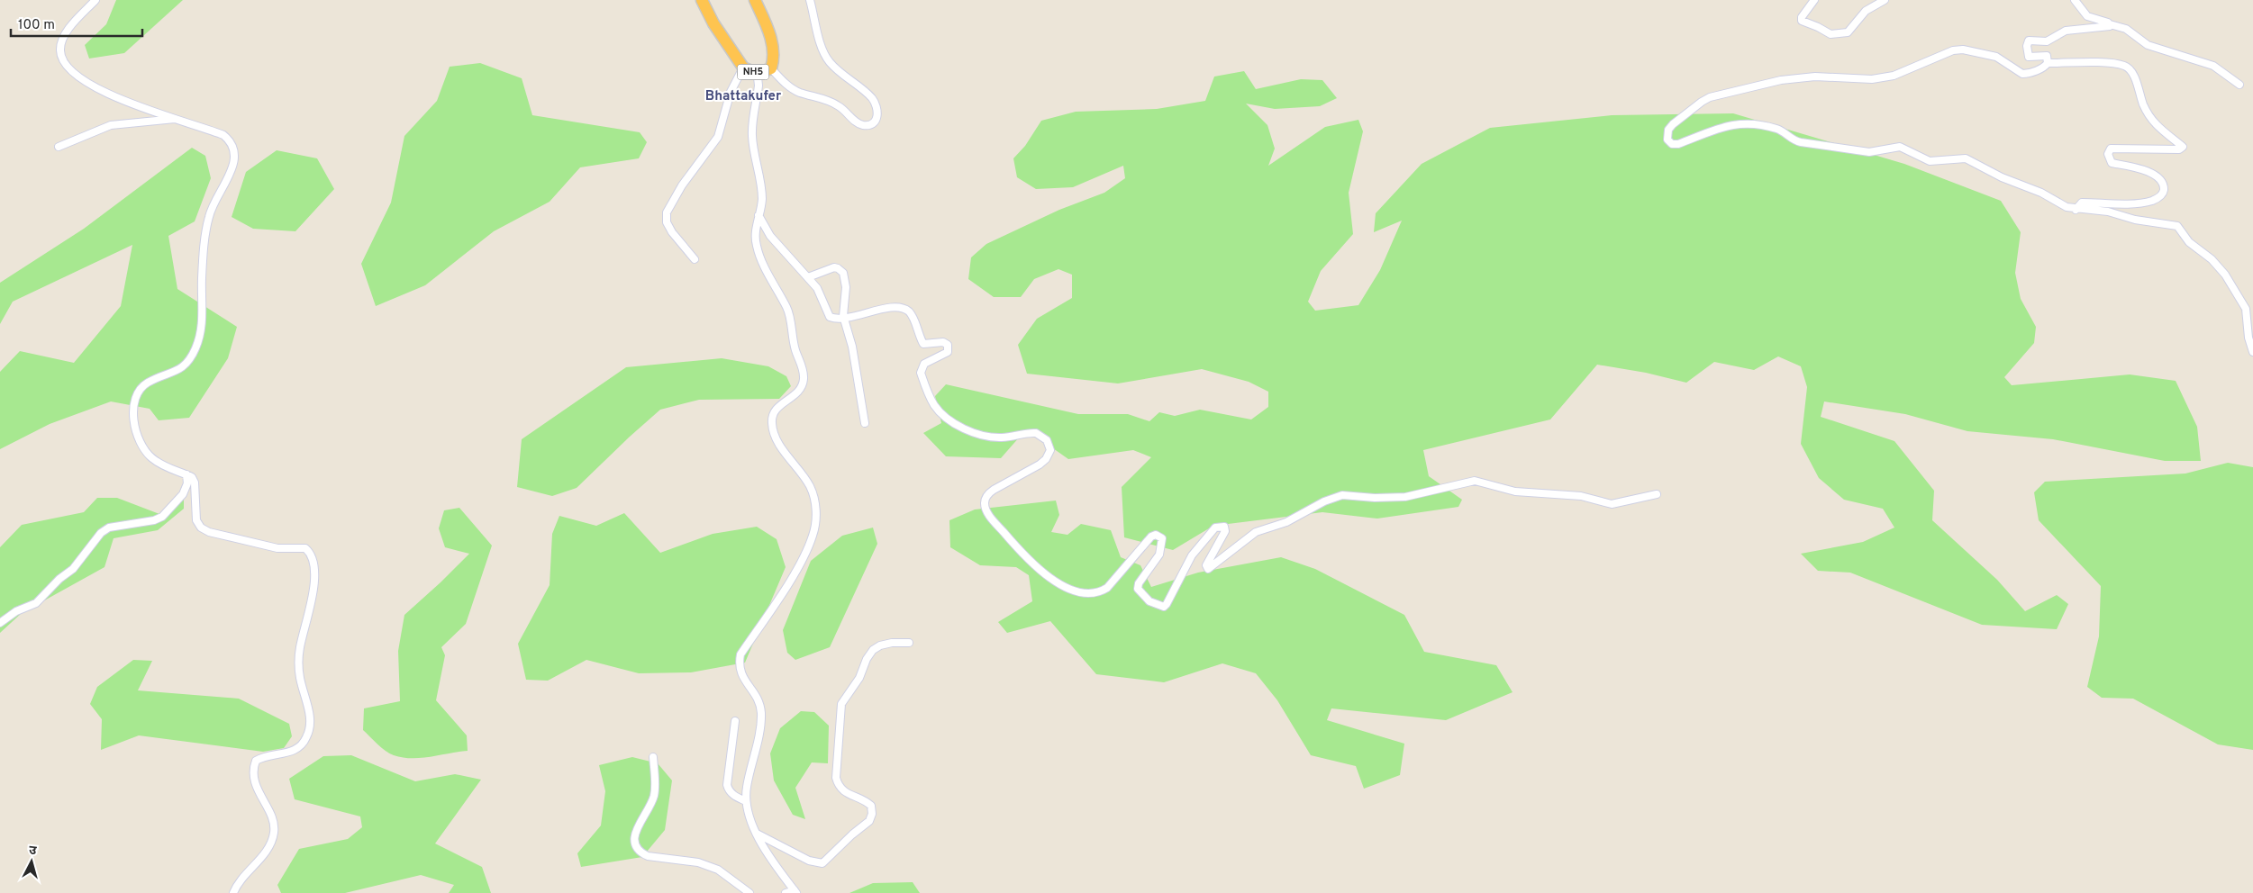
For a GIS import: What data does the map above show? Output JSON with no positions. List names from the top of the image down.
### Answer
{
  "streets": {
    "highway": ["NH5"]
  },
  "districts": ["Bhattakufer"],
  "scale_bar": "100 m",
  "north": "top"
}
